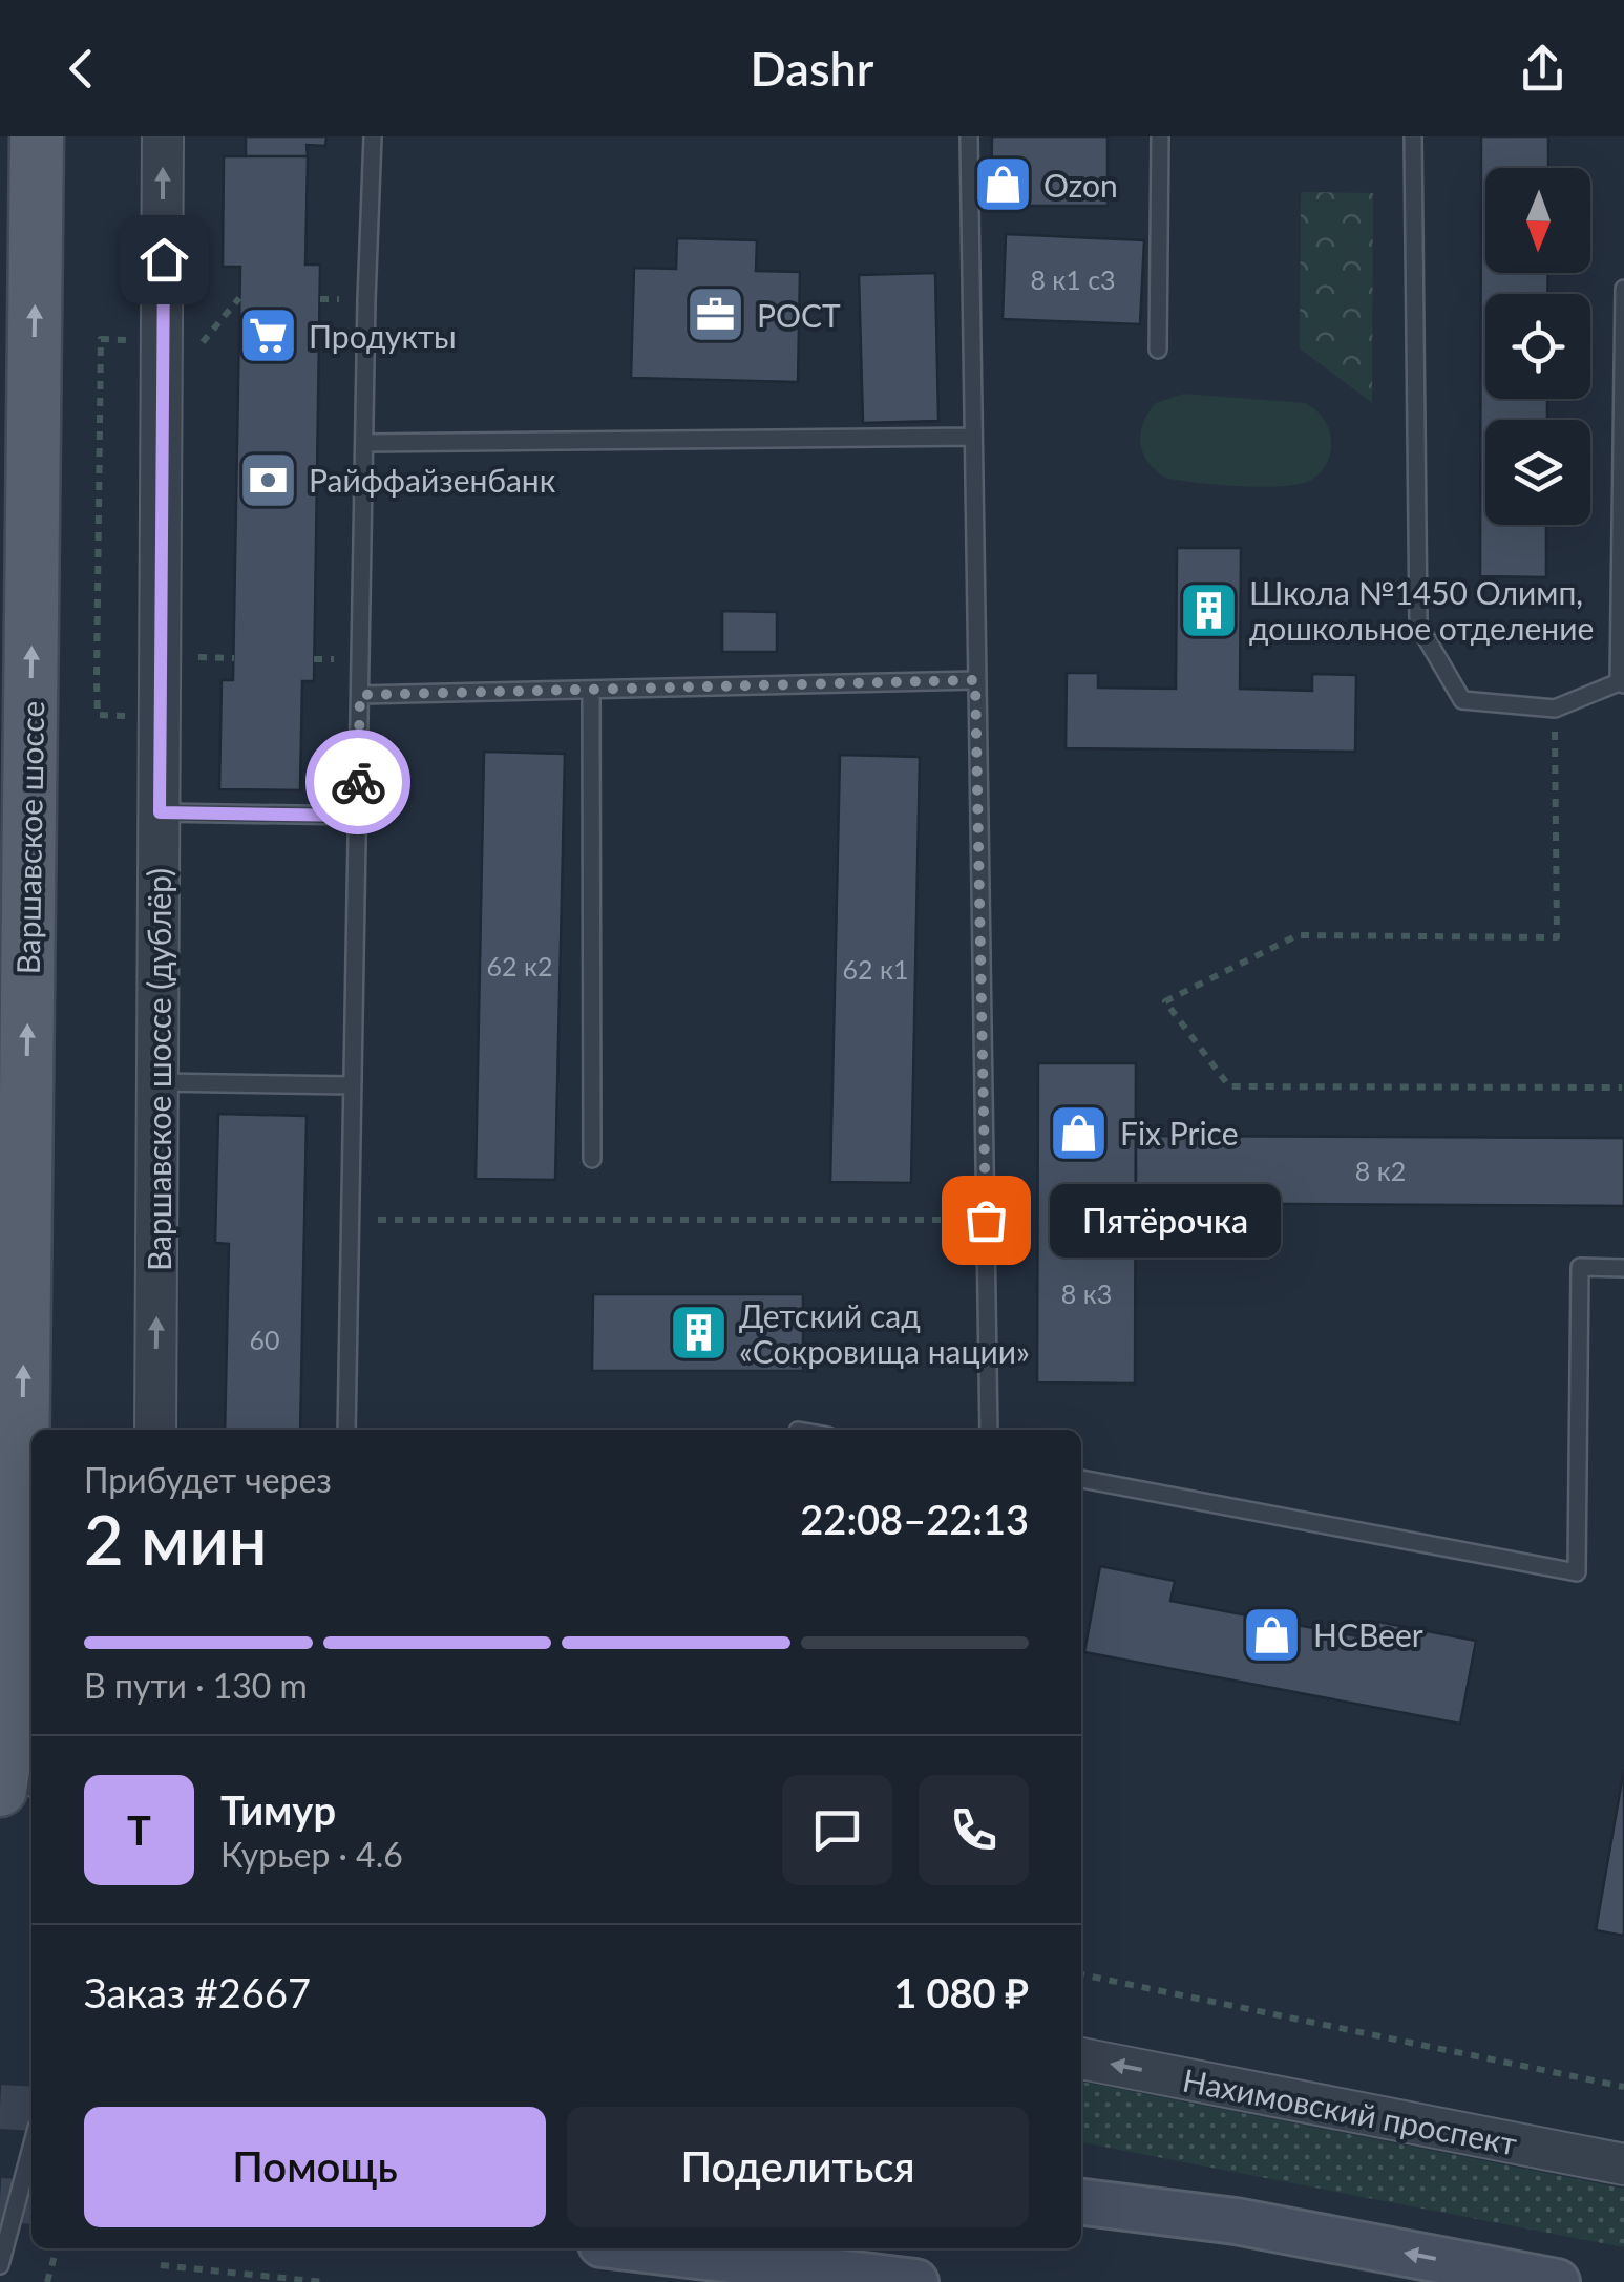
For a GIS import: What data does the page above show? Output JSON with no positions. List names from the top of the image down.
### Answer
{
  "streets": {
    "main road": ["Варшавское шоссе"],
    "street": ["Варшавское шоссе (дублёр)", "Нахимовский проспект"]
  },
  "one_way": ["Варшавское шоссе", "Варшавское шоссе (дублёр)", "Нахимовский проспект"],
  "places": {
    "shop": ["Ozon", "Fix Price", "HCBeer"],
    "office": ["РОСТ"],
    "supermarket": ["Продукты"],
    "bank": ["Райффайзенбанк"],
    "building": ["Школа №1450 Олимп, дошкольное отделение", "Детский сад «Сокровища нации»"],
    "other": ["Пятёрочка"]
  },
  "house_numbers": [
    "8 к1 с3",
    "62 к2",
    "62 к1",
    "8 к2",
    "8 к3",
    "60"
  ],
  "north": "bottom",
  "page": {
    "header": "Dashr",
    "bubble": "Пятёрочка",
    "heading": ["2 мин", "Прибудет через", "22:08–22:13"],
    "panel": [
      "Тимур",
      "Курьер · 4.6",
      "Заказ #2667",
      "1 080 ₽"
    ],
    "bar": "В пути · 130 m",
    "round": "Т",
    "buttons": ["Помощь", "Поделиться"]
  }
}
